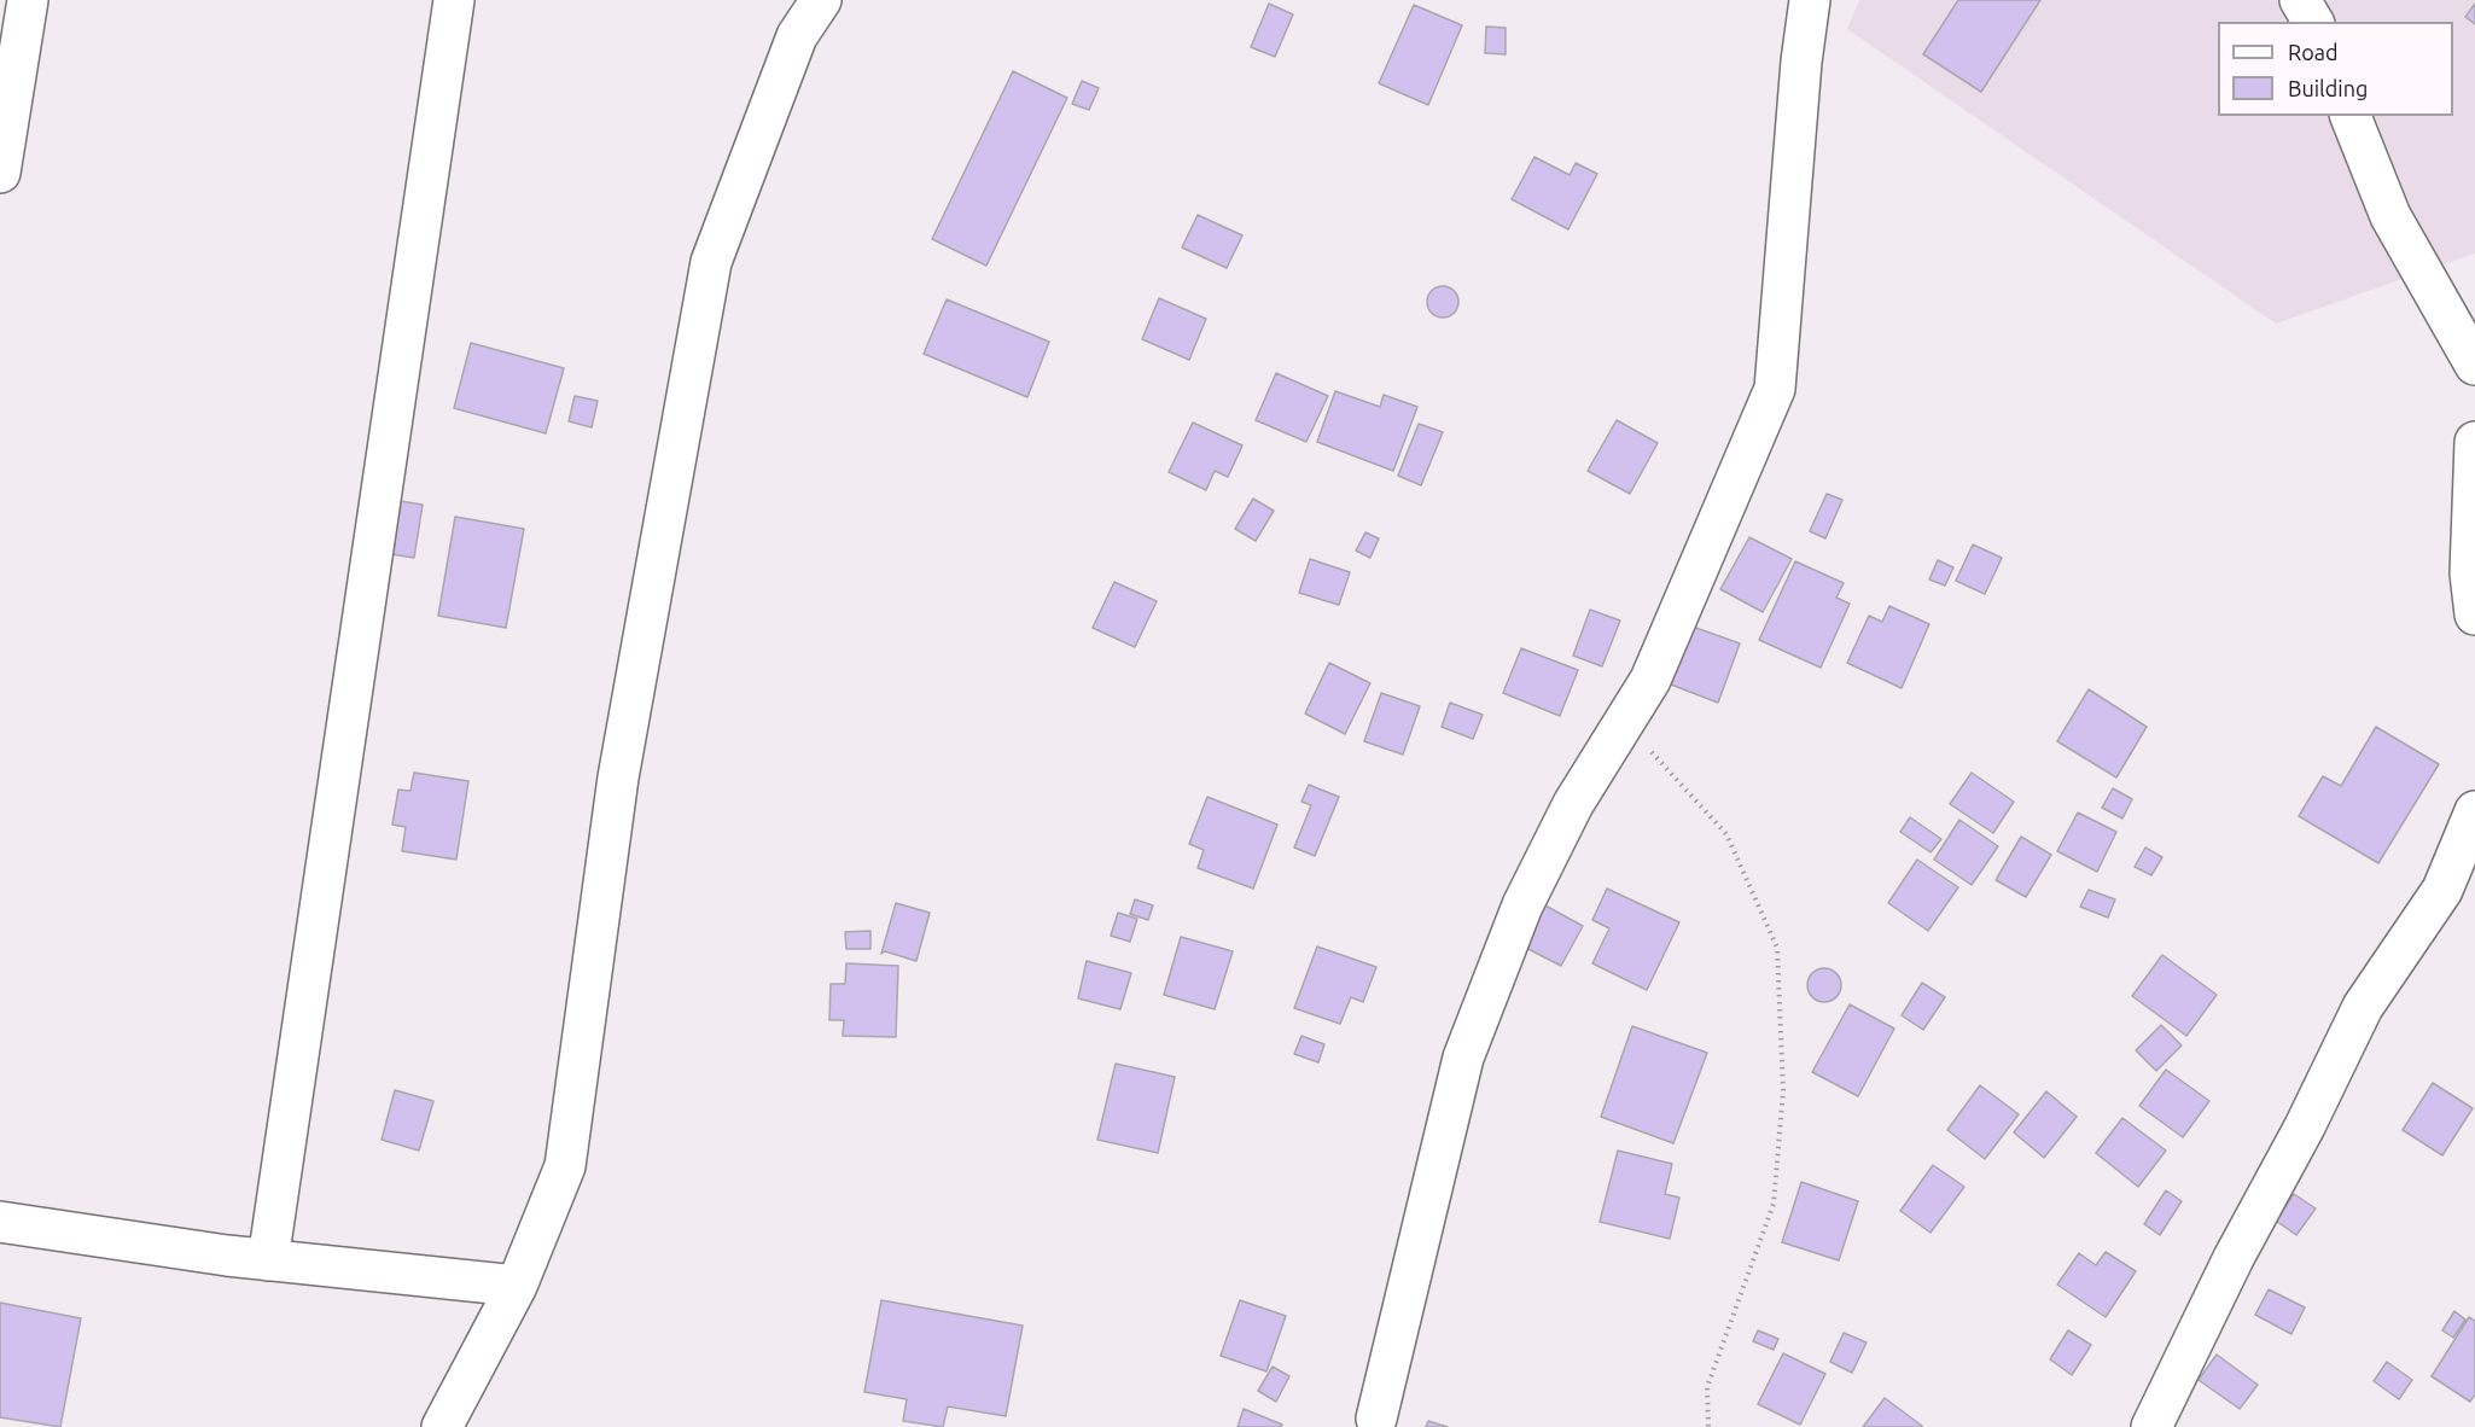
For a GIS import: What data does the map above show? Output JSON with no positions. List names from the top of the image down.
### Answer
{
  "legend": ["Road", "Building"]
}
